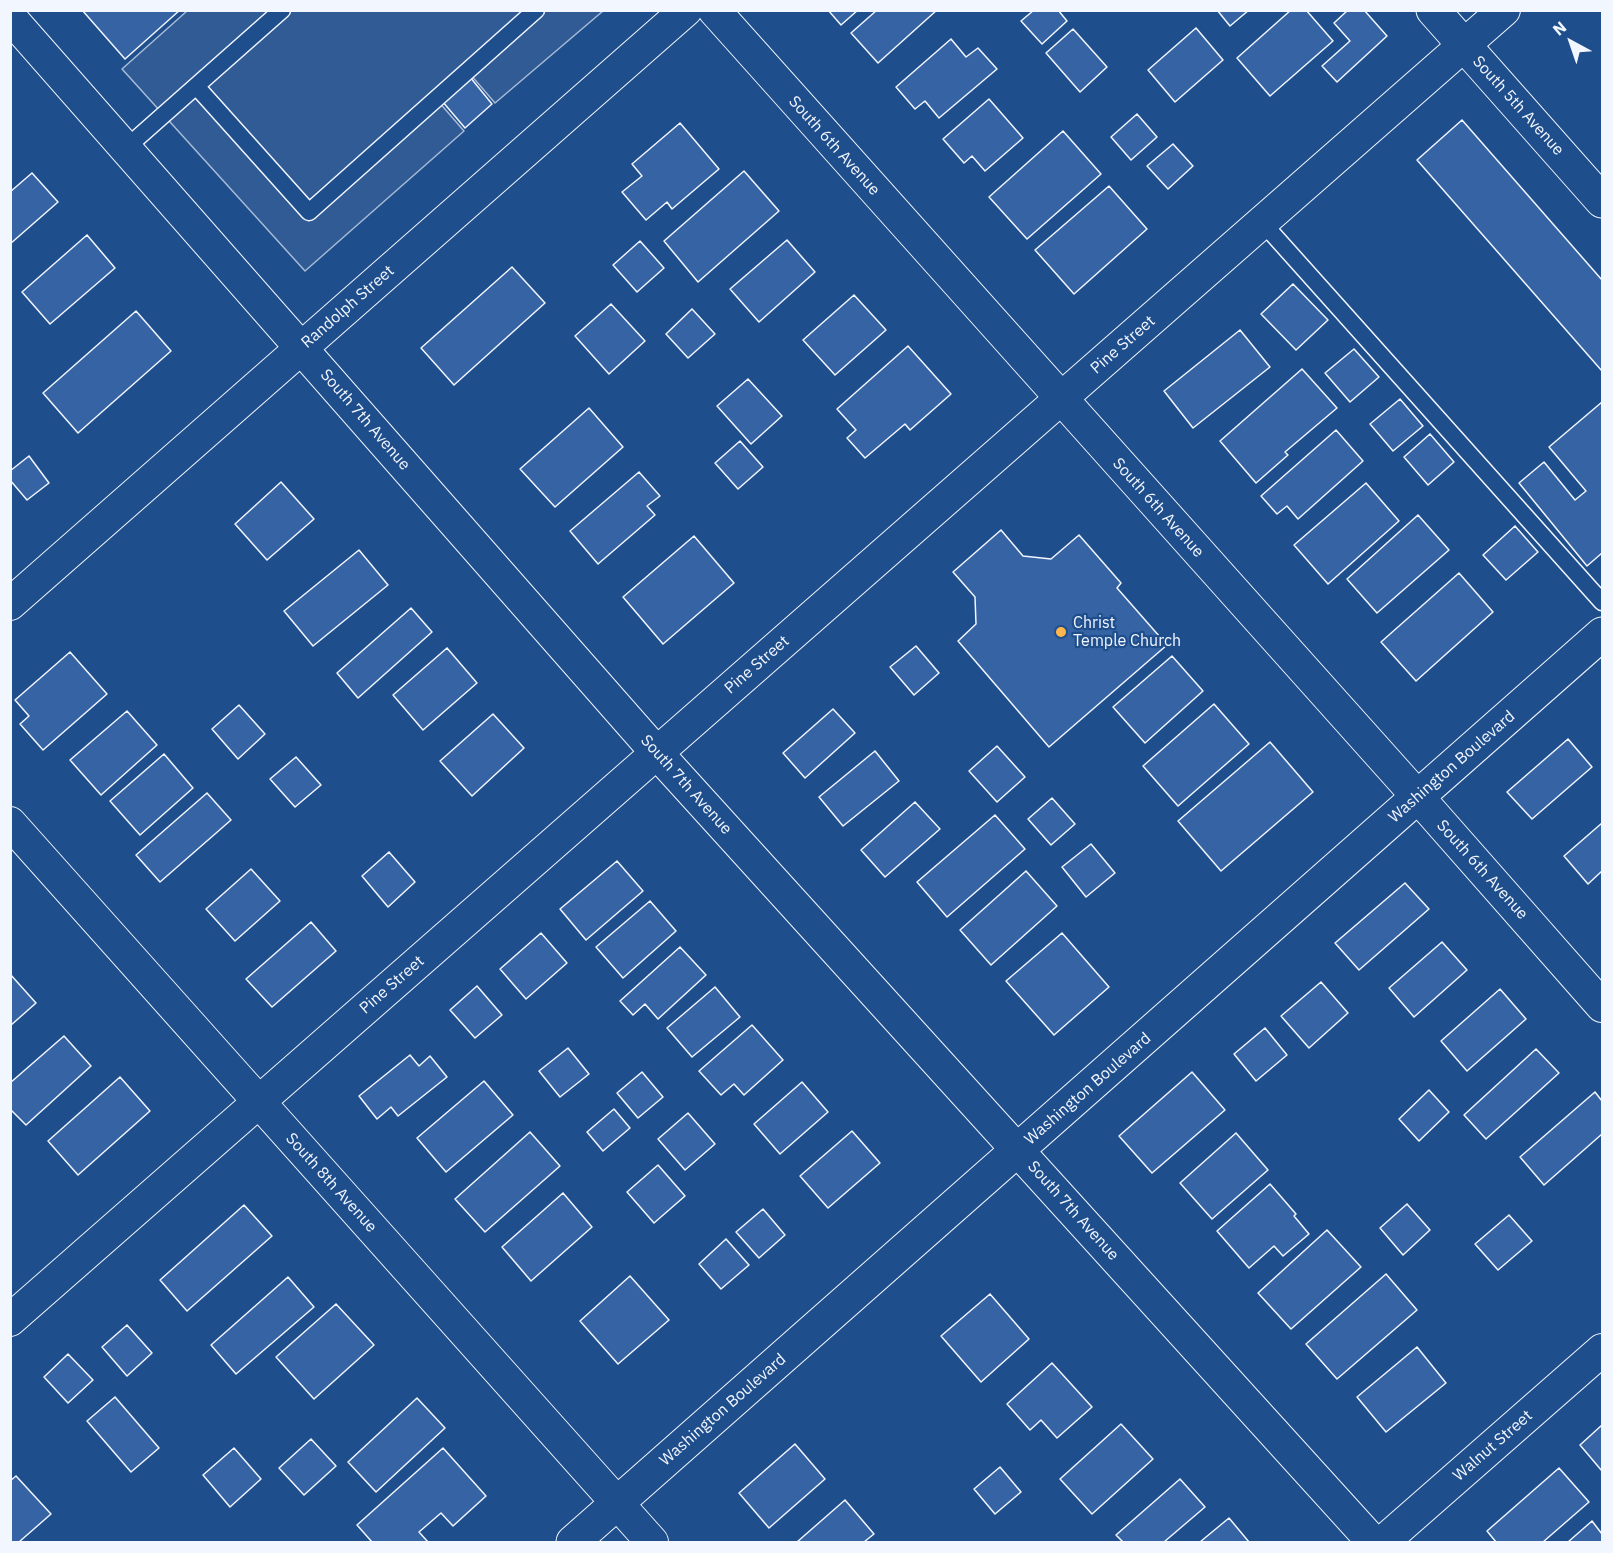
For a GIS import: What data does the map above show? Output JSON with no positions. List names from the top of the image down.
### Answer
{
  "streets": {
    "street": [
      "South 5th Avenue",
      "South 6th Avenue",
      "Randolph Street",
      "Pine Street",
      "South 7th Avenue",
      "Washington Boulevard",
      "South 8th Avenue",
      "Walnut Street"
    ]
  },
  "crossings": [
    ["South 5th Avenue", "Pine Street"],
    ["South 6th Avenue", "Pine Street"],
    ["South 6th Avenue", "Washington Boulevard"],
    ["Randolph Street", "South 7th Avenue"],
    ["Pine Street", "South 7th Avenue"],
    ["Pine Street", "South 8th Avenue"],
    ["South 7th Avenue", "Washington Boulevard"],
    ["Washington Boulevard", "South 8th Avenue"]
  ],
  "places": ["Christ Temple Church"],
  "north": "top left"
}
